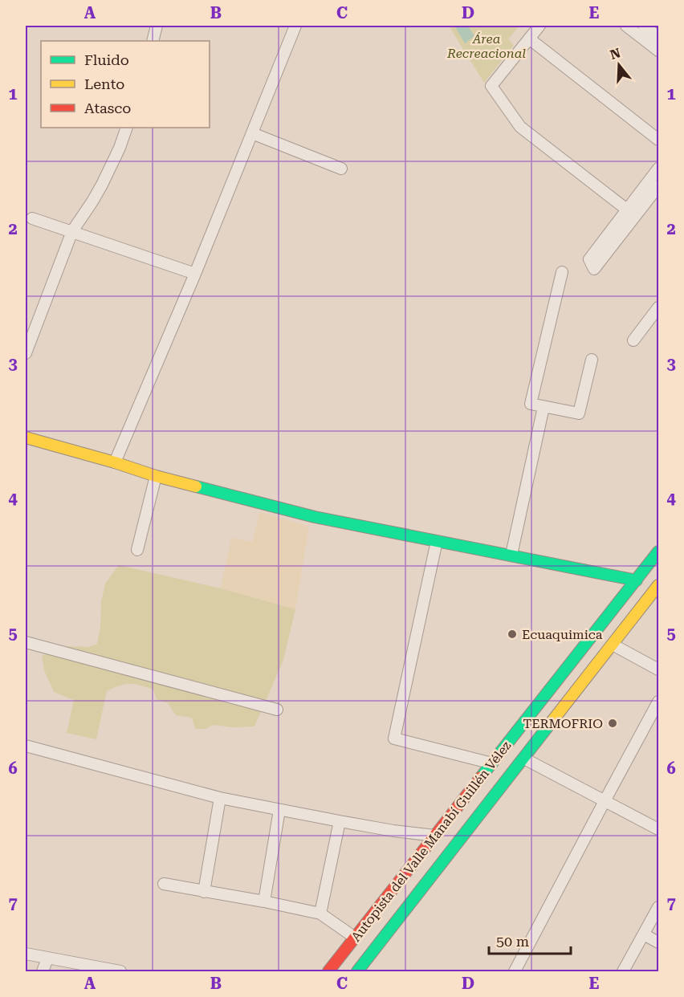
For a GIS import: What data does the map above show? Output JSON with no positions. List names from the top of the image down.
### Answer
{
  "streets": {
    "main road": ["Autopista del Valle Manabí Guillén Vélez"]
  },
  "parks": ["Área Recreacional"],
  "places": ["Ecuaquimica", "TERMOFRIO"],
  "legend": ["Fluido", "Lento", "Atasco"],
  "scale_bar": "50 m",
  "north": "top",
  "grid": {
    "columns": [
      "A",
      "B",
      "C",
      "D",
      "E"
    ],
    "rows": [
      "1",
      "2",
      "3",
      "4",
      "5",
      "6",
      "7"
    ]
  }
}
